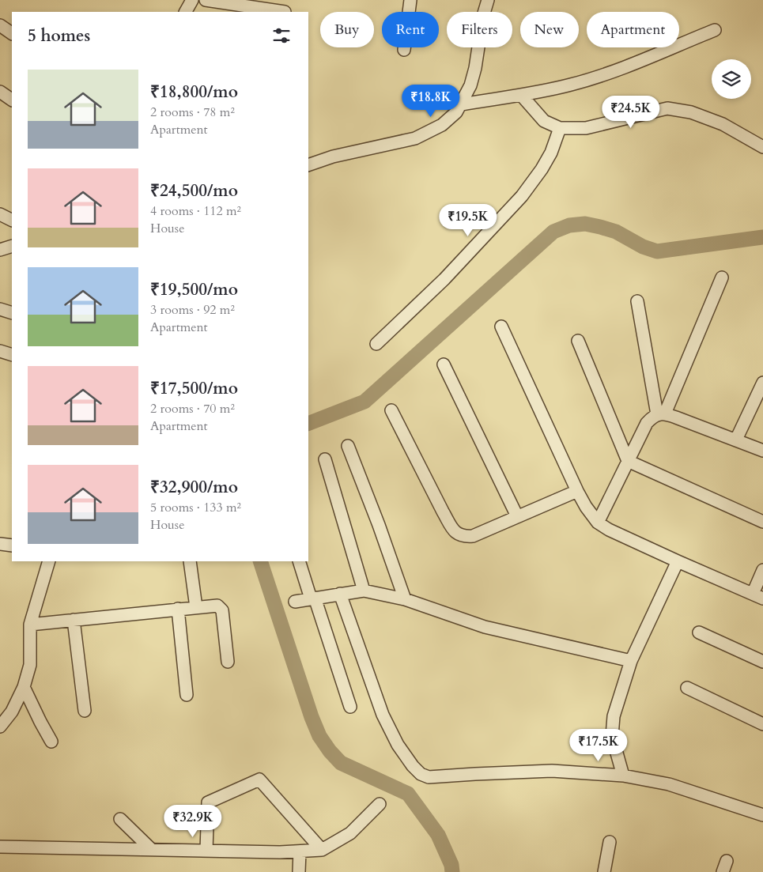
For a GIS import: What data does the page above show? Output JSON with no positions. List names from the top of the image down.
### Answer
{
  "page": {
    "chip": [
      "Buy",
      "Rent",
      "Filters",
      "New",
      "Apartment"
    ],
    "heading": "5 homes",
    "list": [
      {
        "name": "₹18,800/mo",
        "note": "2 rooms · 78 m² · Apartment"
      },
      {
        "name": "₹24,500/mo",
        "note": "4 rooms · 112 m² · House"
      },
      {
        "name": "₹19,500/mo",
        "note": "3 rooms · 92 m² · Apartment"
      },
      {
        "name": "₹17,500/mo",
        "note": "2 rooms · 70 m² · Apartment"
      },
      {
        "name": "₹32,900/mo",
        "note": "5 rooms · 133 m² · House"
      }
    ],
    "price": [
      "₹18.8K",
      "₹24.5K",
      "₹19.5K",
      "₹17.5K",
      "₹32.9K"
    ]
  }
}
